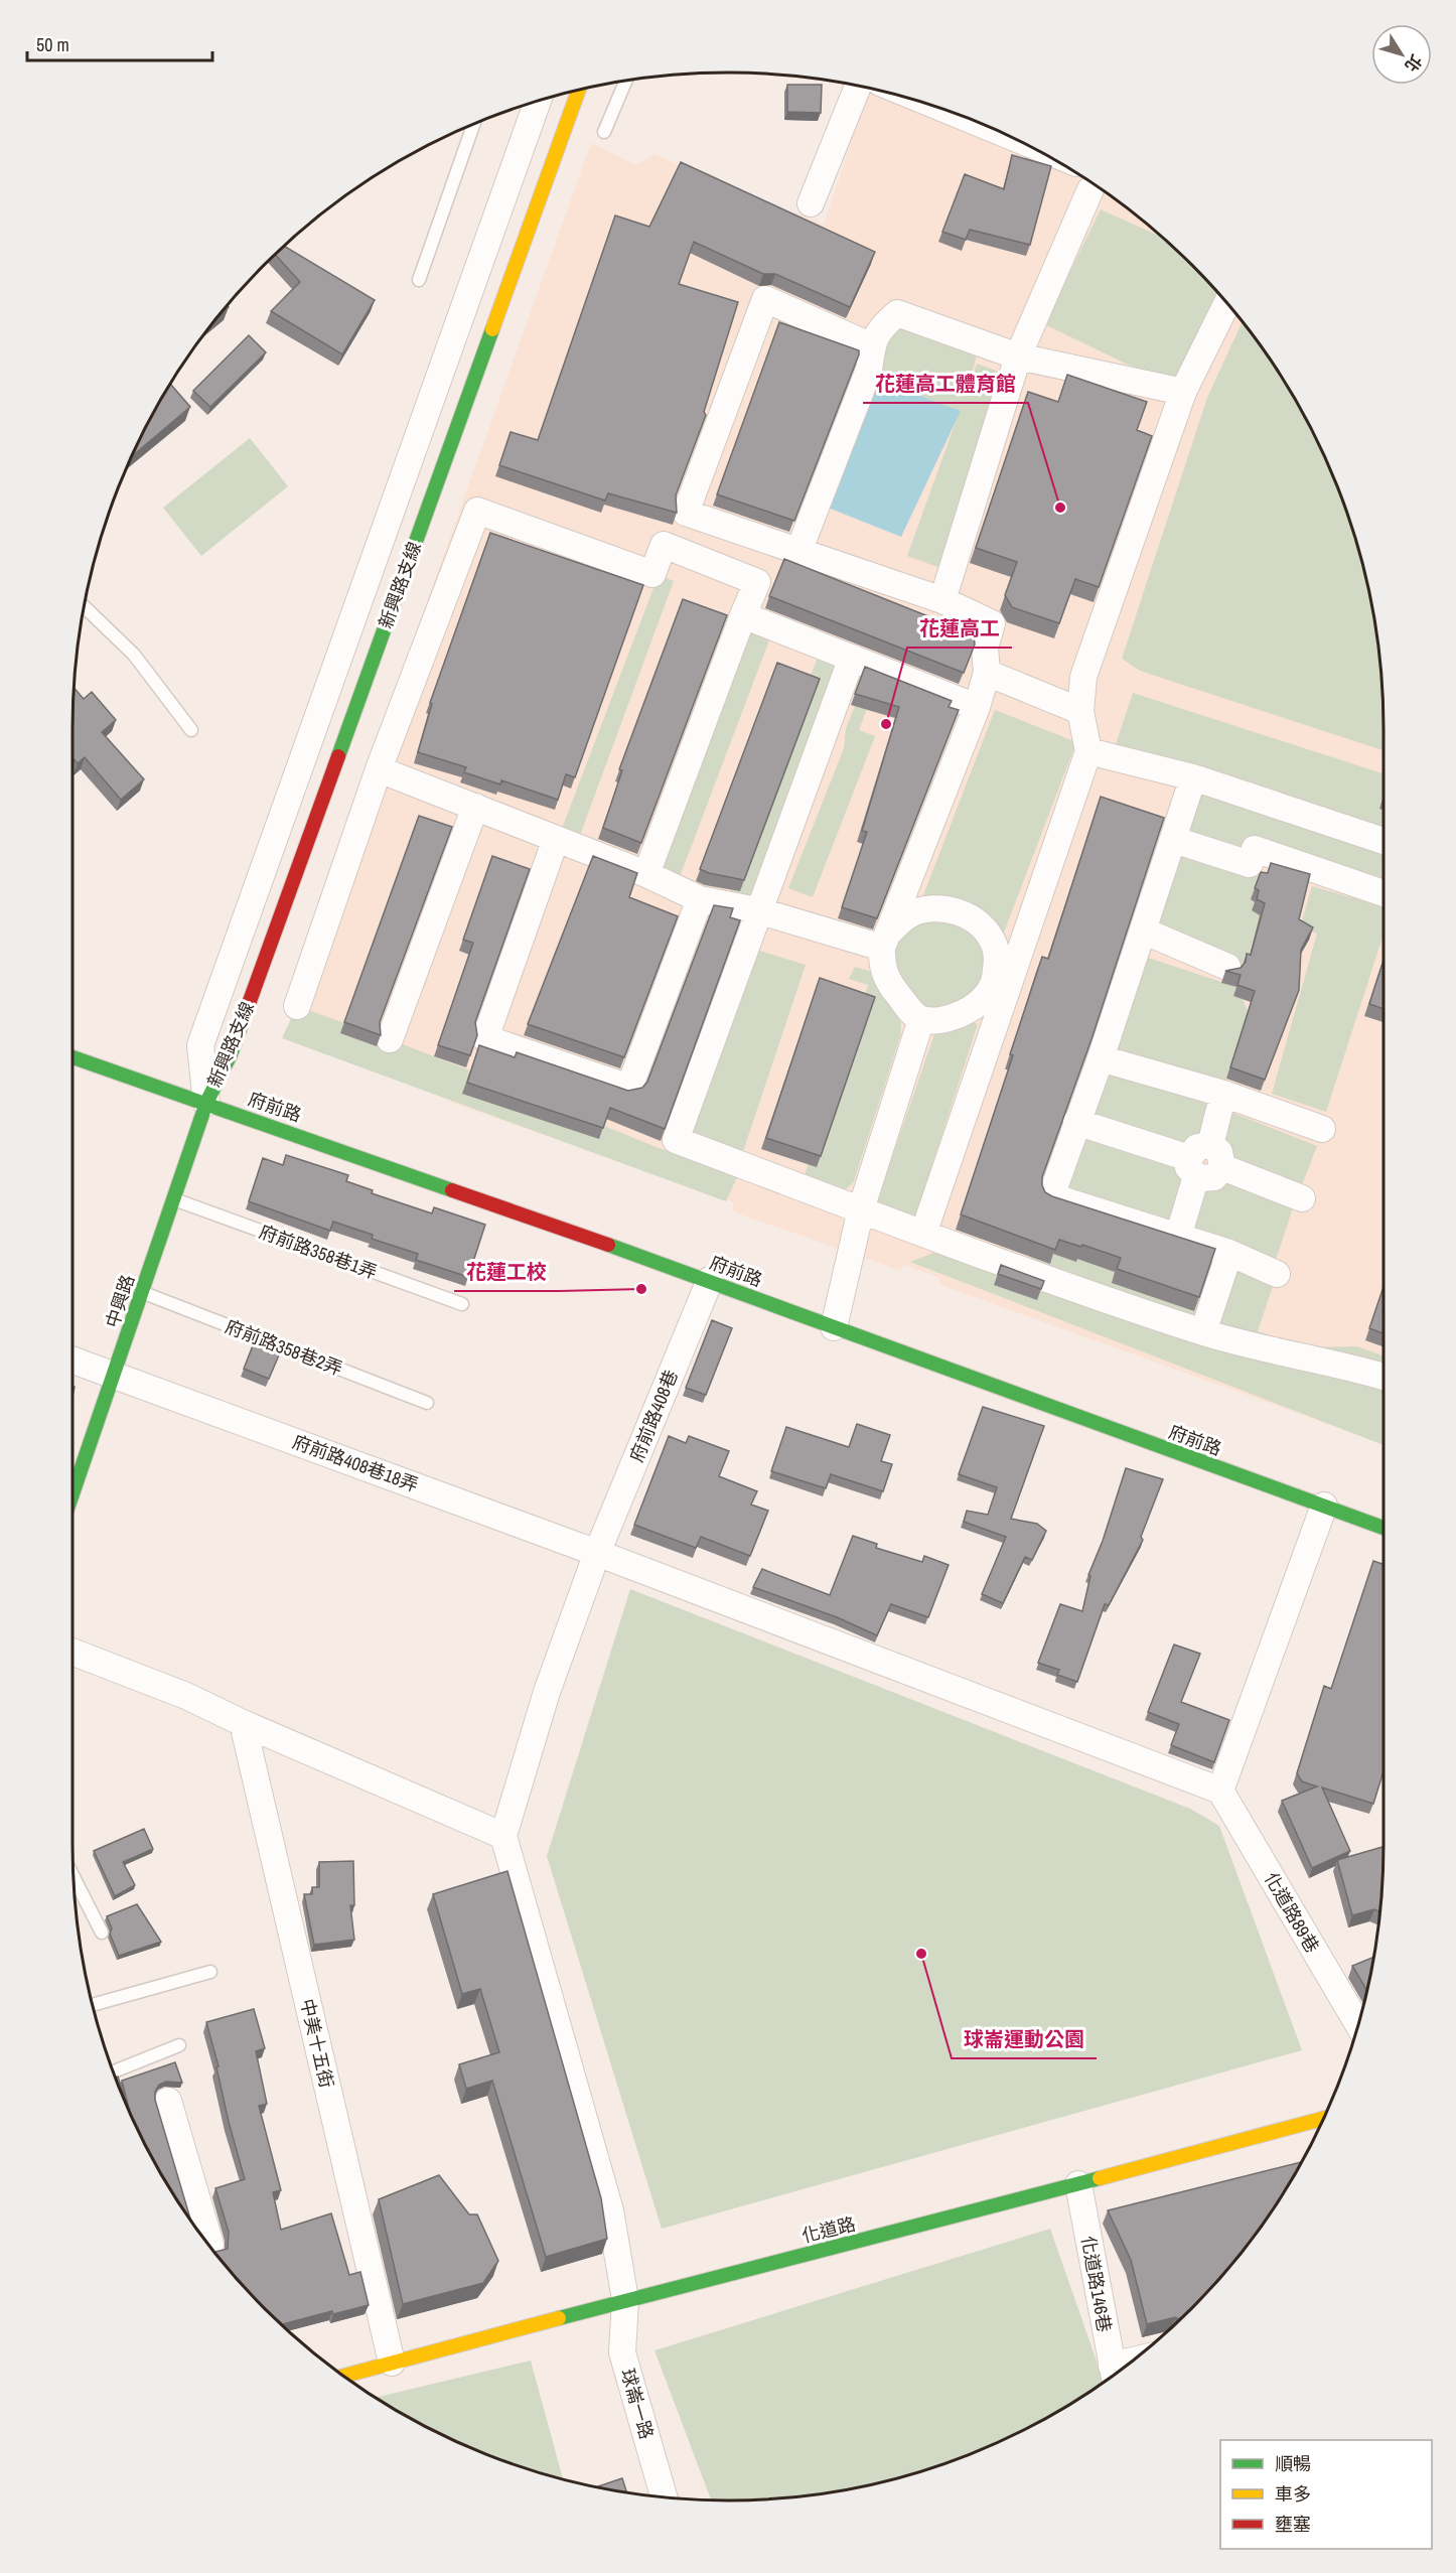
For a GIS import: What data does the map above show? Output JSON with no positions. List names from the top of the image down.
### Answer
{
  "streets": {
    "street": [
      "新興路支線",
      "府前路",
      "中興路",
      "府前路408巷",
      "府前路408巷18弄",
      "化道路89巷",
      "中美十五街",
      "化道路",
      "化道路146巷",
      "球崙一路"
    ],
    "lane": ["府前路358巷1弄", "府前路358巷2弄"]
  },
  "crossings": [
    ["新興路支線", "府前路"],
    ["新興路支線", "中興路"],
    ["府前路", "中興路"],
    ["府前路", "府前路408巷"],
    ["府前路358巷1弄", "中興路"],
    ["中興路", "府前路358巷2弄"],
    ["中興路", "府前路408巷18弄"],
    ["府前路408巷", "府前路408巷18弄"],
    ["府前路408巷", "球崙一路"],
    ["府前路408巷18弄", "化道路89巷"],
    ["中美十五街", "化道路"],
    ["化道路", "化道路146巷"],
    ["化道路", "球崙一路"]
  ],
  "places": [
    "花蓮高工體育館",
    "花蓮高工",
    "花蓮工校",
    "球崙運動公園"
  ],
  "legend": ["順暢", "車多", "壅塞"],
  "scale_bar": "50 m",
  "north": "bottom right"
}
